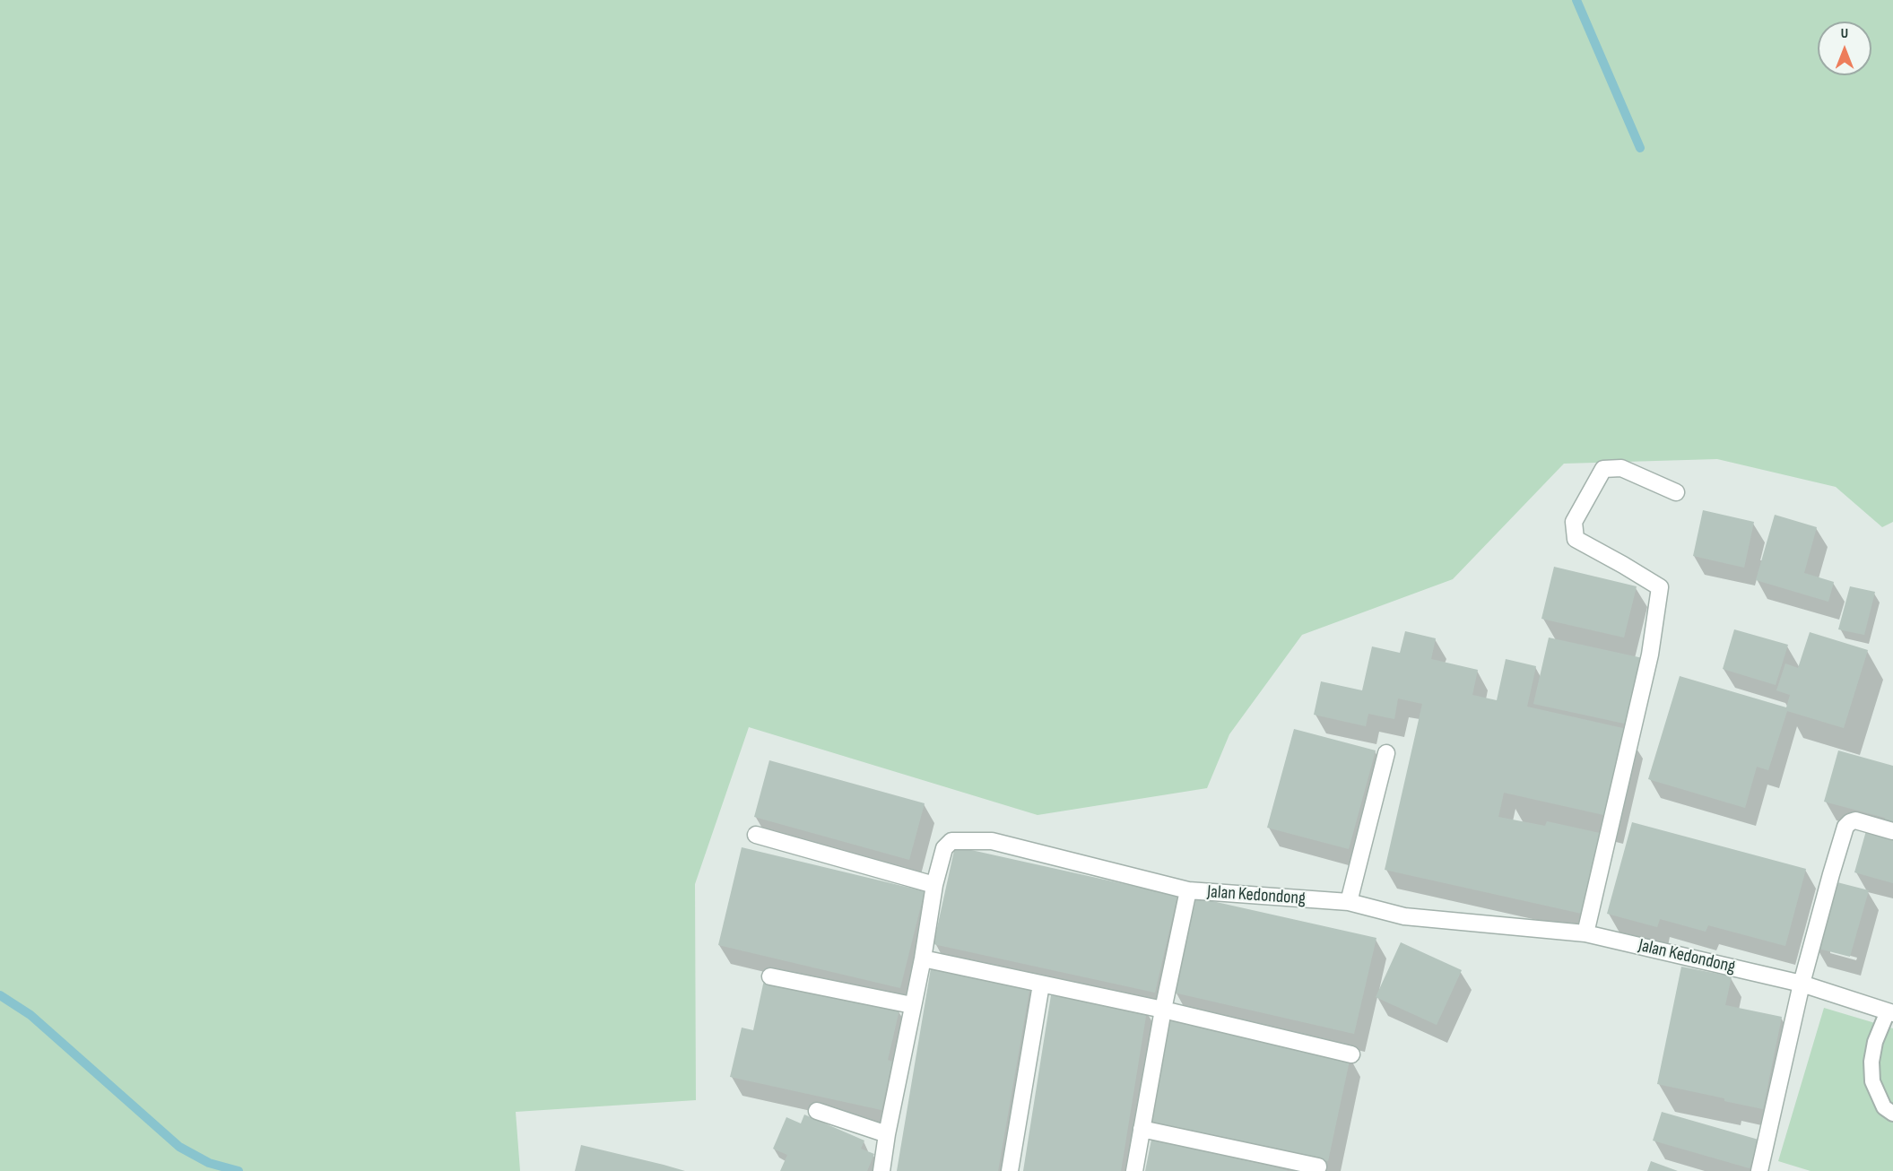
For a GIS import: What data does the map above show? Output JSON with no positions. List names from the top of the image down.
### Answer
{
  "streets": {
    "street": ["Jalan Kedondong"]
  },
  "north": "top"
}
